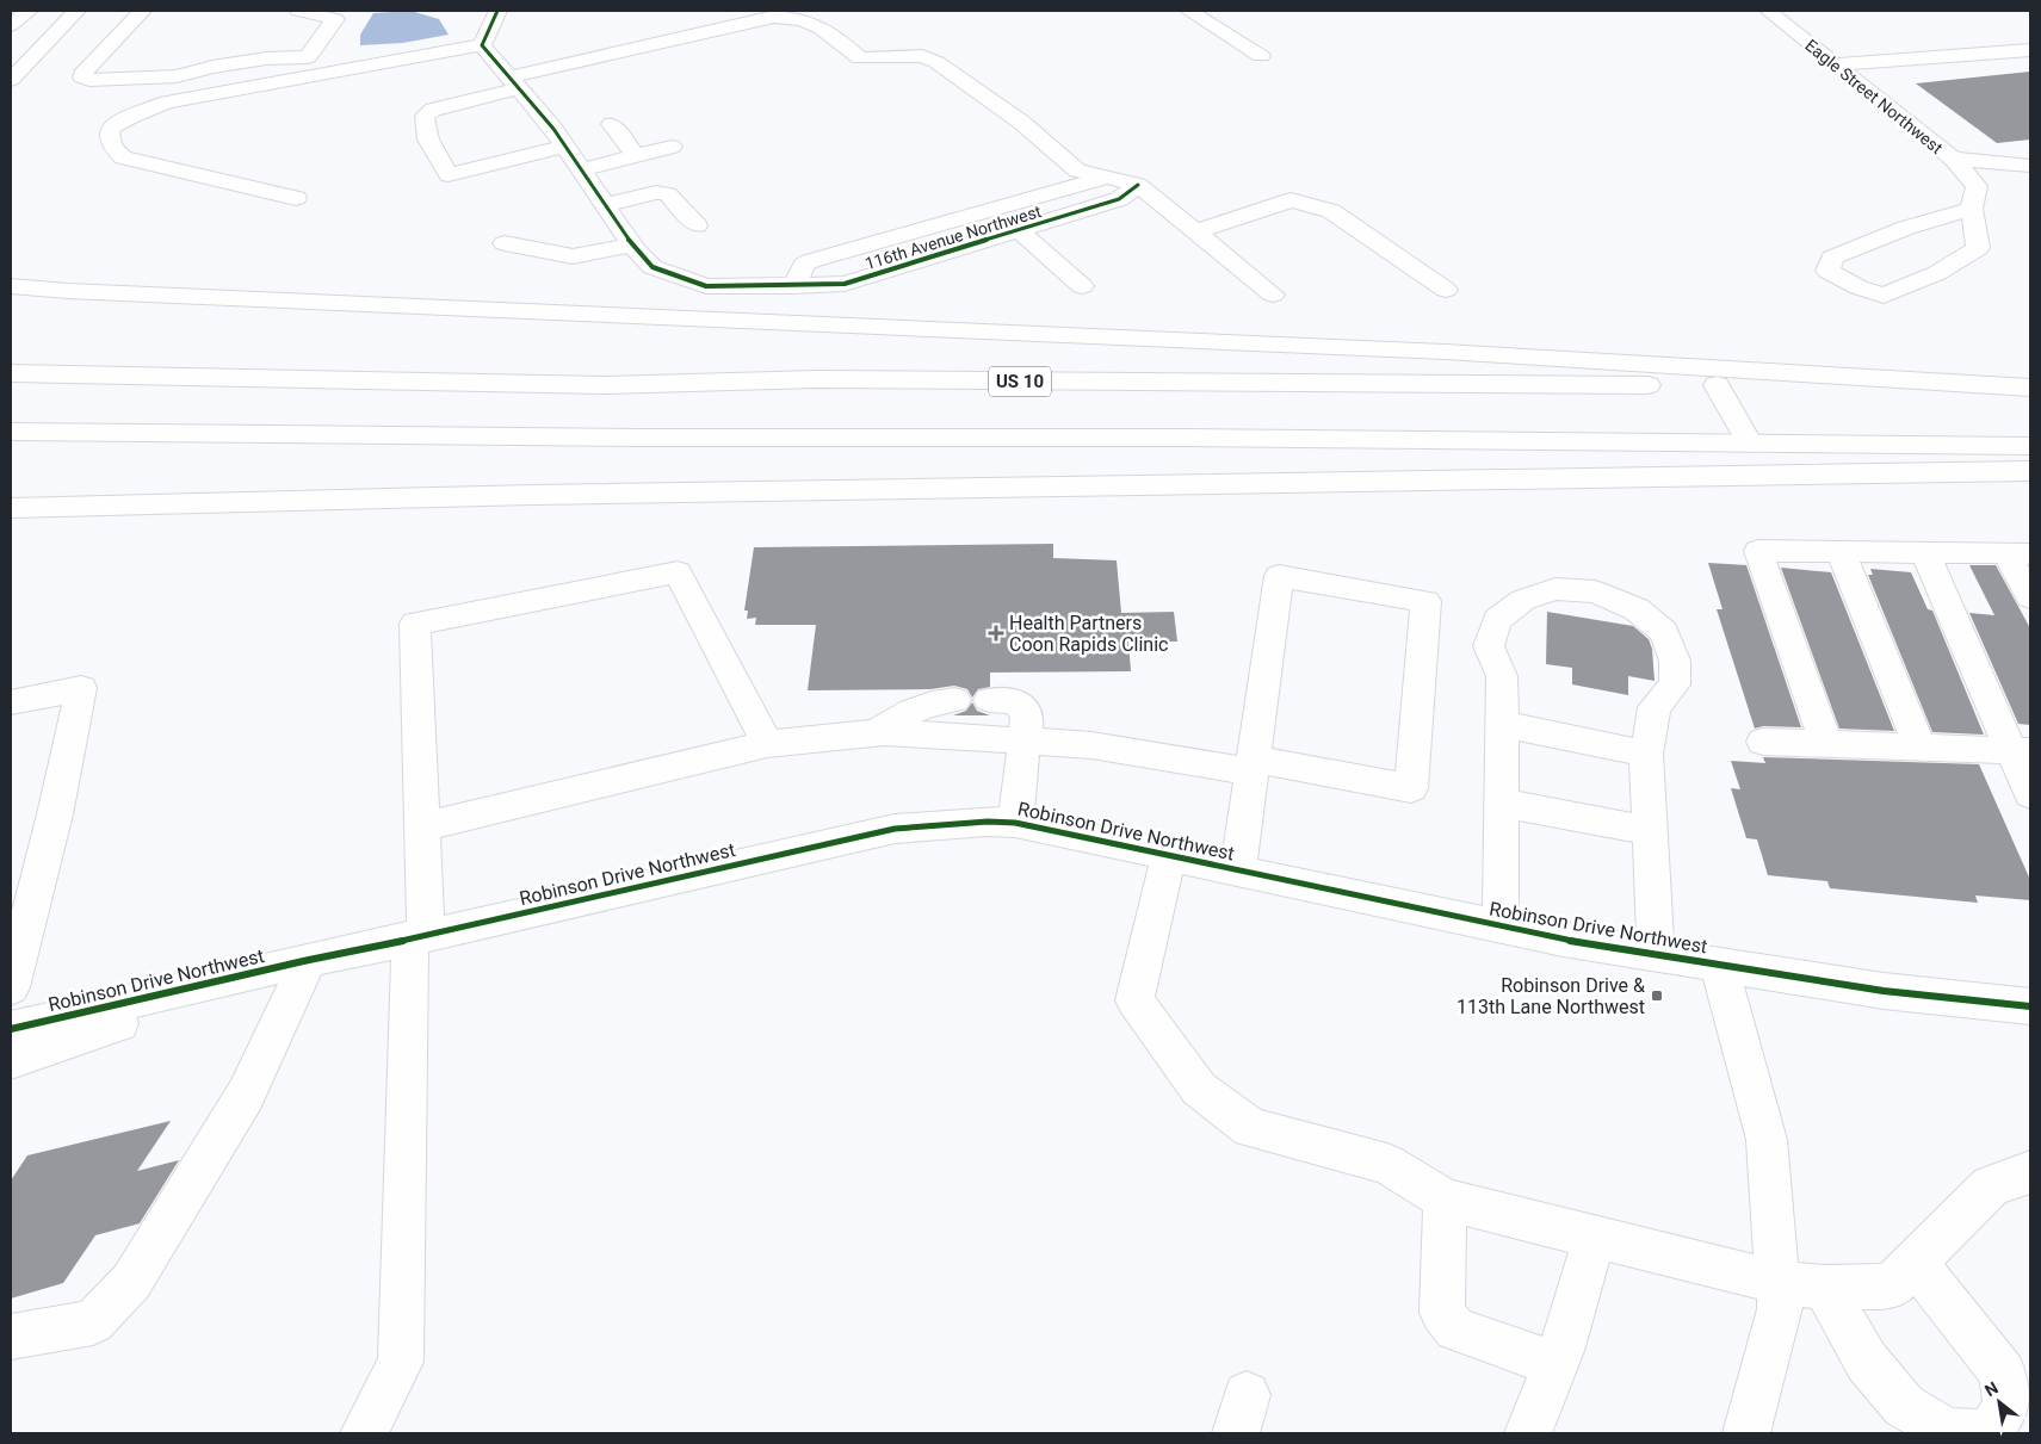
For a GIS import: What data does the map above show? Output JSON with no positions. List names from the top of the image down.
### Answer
{
  "streets": {
    "main road": [
      "Eagle Street Northwest",
      "116th Avenue Northwest",
      "US 10",
      "Robinson Drive Northwest"
    ]
  },
  "places": {
    "health": ["Health Partners Coon Rapids Clinic"],
    "transit": ["Robinson Drive & 113th Lane Northwest"]
  },
  "north": "top left"
}
